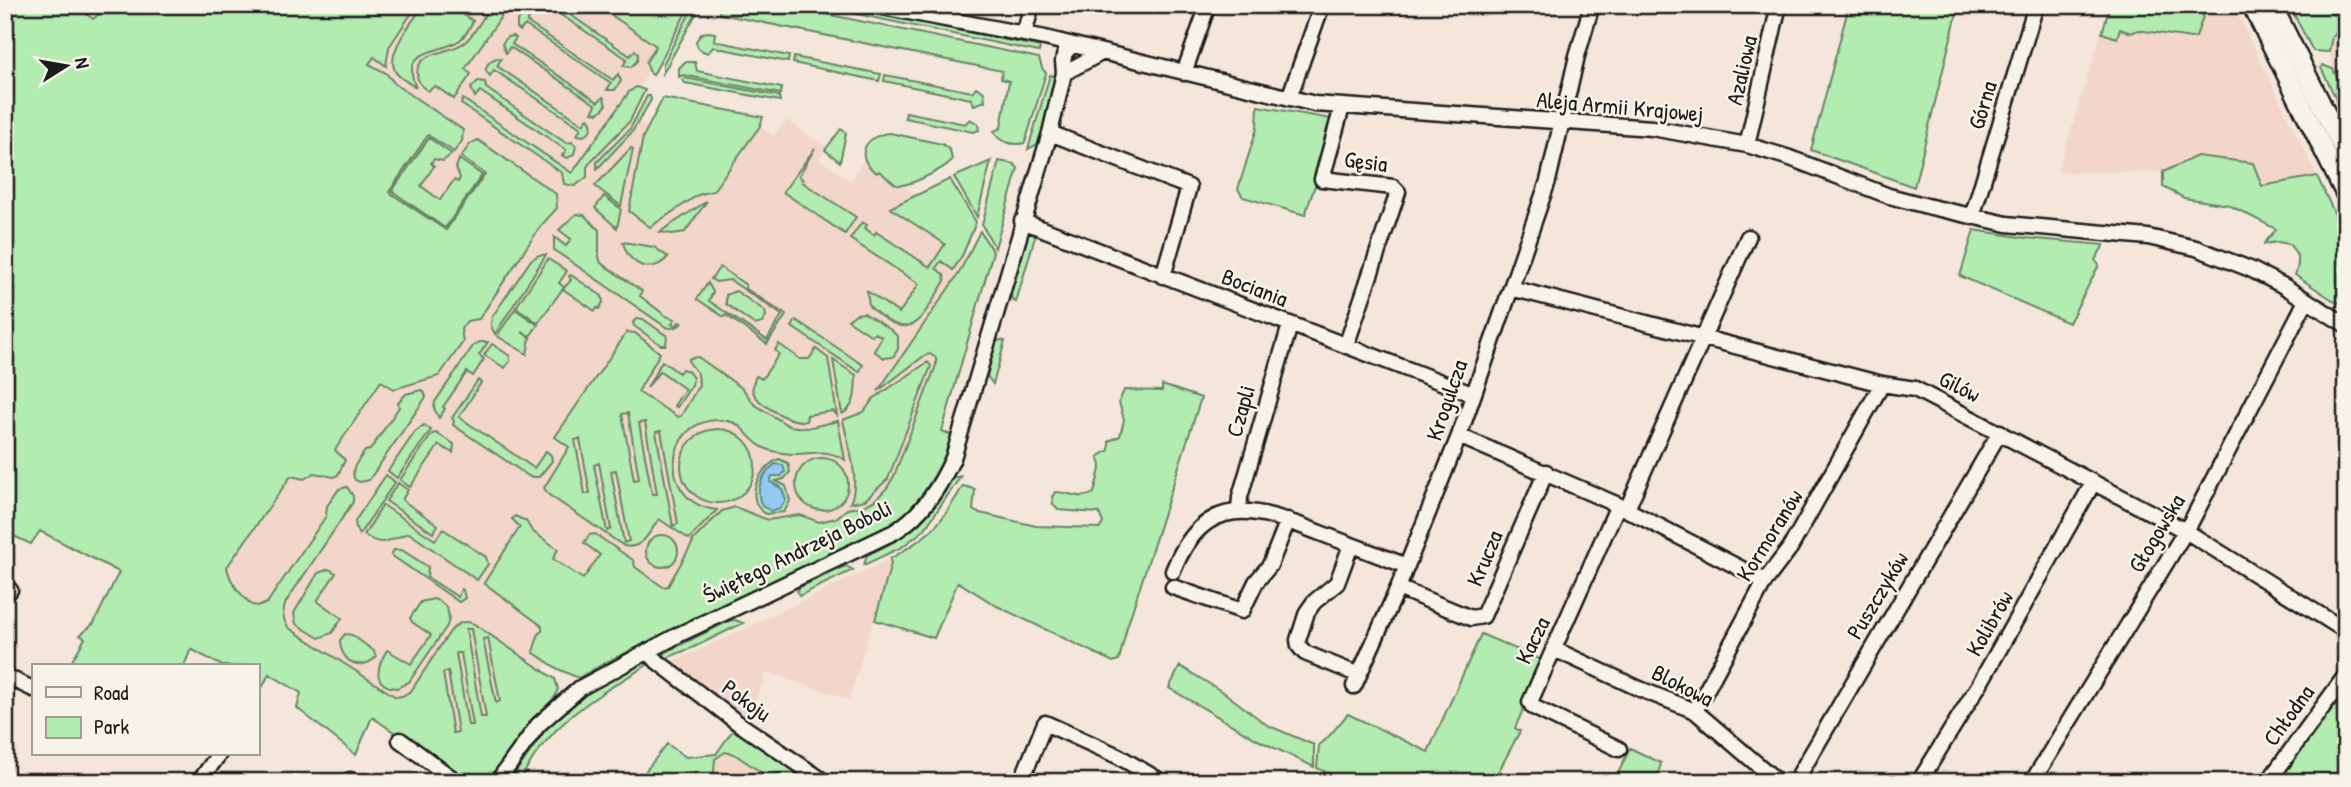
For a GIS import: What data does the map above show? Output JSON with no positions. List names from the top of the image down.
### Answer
{
  "streets": {
    "street": [
      "Azaliowa",
      "Górna",
      "Aleja Armii Krajowej",
      "Gęsia",
      "Bociania",
      "Gilów",
      "Krogulcza",
      "Czapli",
      "Głogowska",
      "Kormoranów",
      "Świętego Andrzeja Boboli",
      "Krucza",
      "Puszczyków",
      "Kolibrów",
      "Kacza",
      "Blokowa",
      "Pokoju",
      "Chłodna"
    ]
  },
  "crossings": [
    ["Azaliowa", "Aleja Armii Krajowej"],
    ["Górna", "Aleja Armii Krajowej"],
    ["Aleja Armii Krajowej", "Gęsia"],
    ["Aleja Armii Krajowej", "Krogulcza"],
    ["Aleja Armii Krajowej", "Głogowska"],
    ["Aleja Armii Krajowej", "Świętego Andrzeja Boboli"],
    ["Gęsia", "Bociania"],
    ["Bociania", "Krogulcza"],
    ["Bociania", "Czapli"],
    ["Bociania", "Świętego Andrzeja Boboli"],
    ["Gilów", "Krogulcza"],
    ["Gilów", "Głogowska"],
    ["Gilów", "Kormoranów"],
    ["Gilów", "Puszczyków"],
    ["Gilów", "Kolibrów"],
    ["Gilów", "Kacza"],
    ["Krogulcza", "Krucza"],
    ["Kormoranów", "Blokowa"],
    ["Świętego Andrzeja Boboli", "Pokoju"],
    ["Kacza", "Blokowa"]
  ],
  "legend": ["Road", "Park"],
  "north": "right"
}
